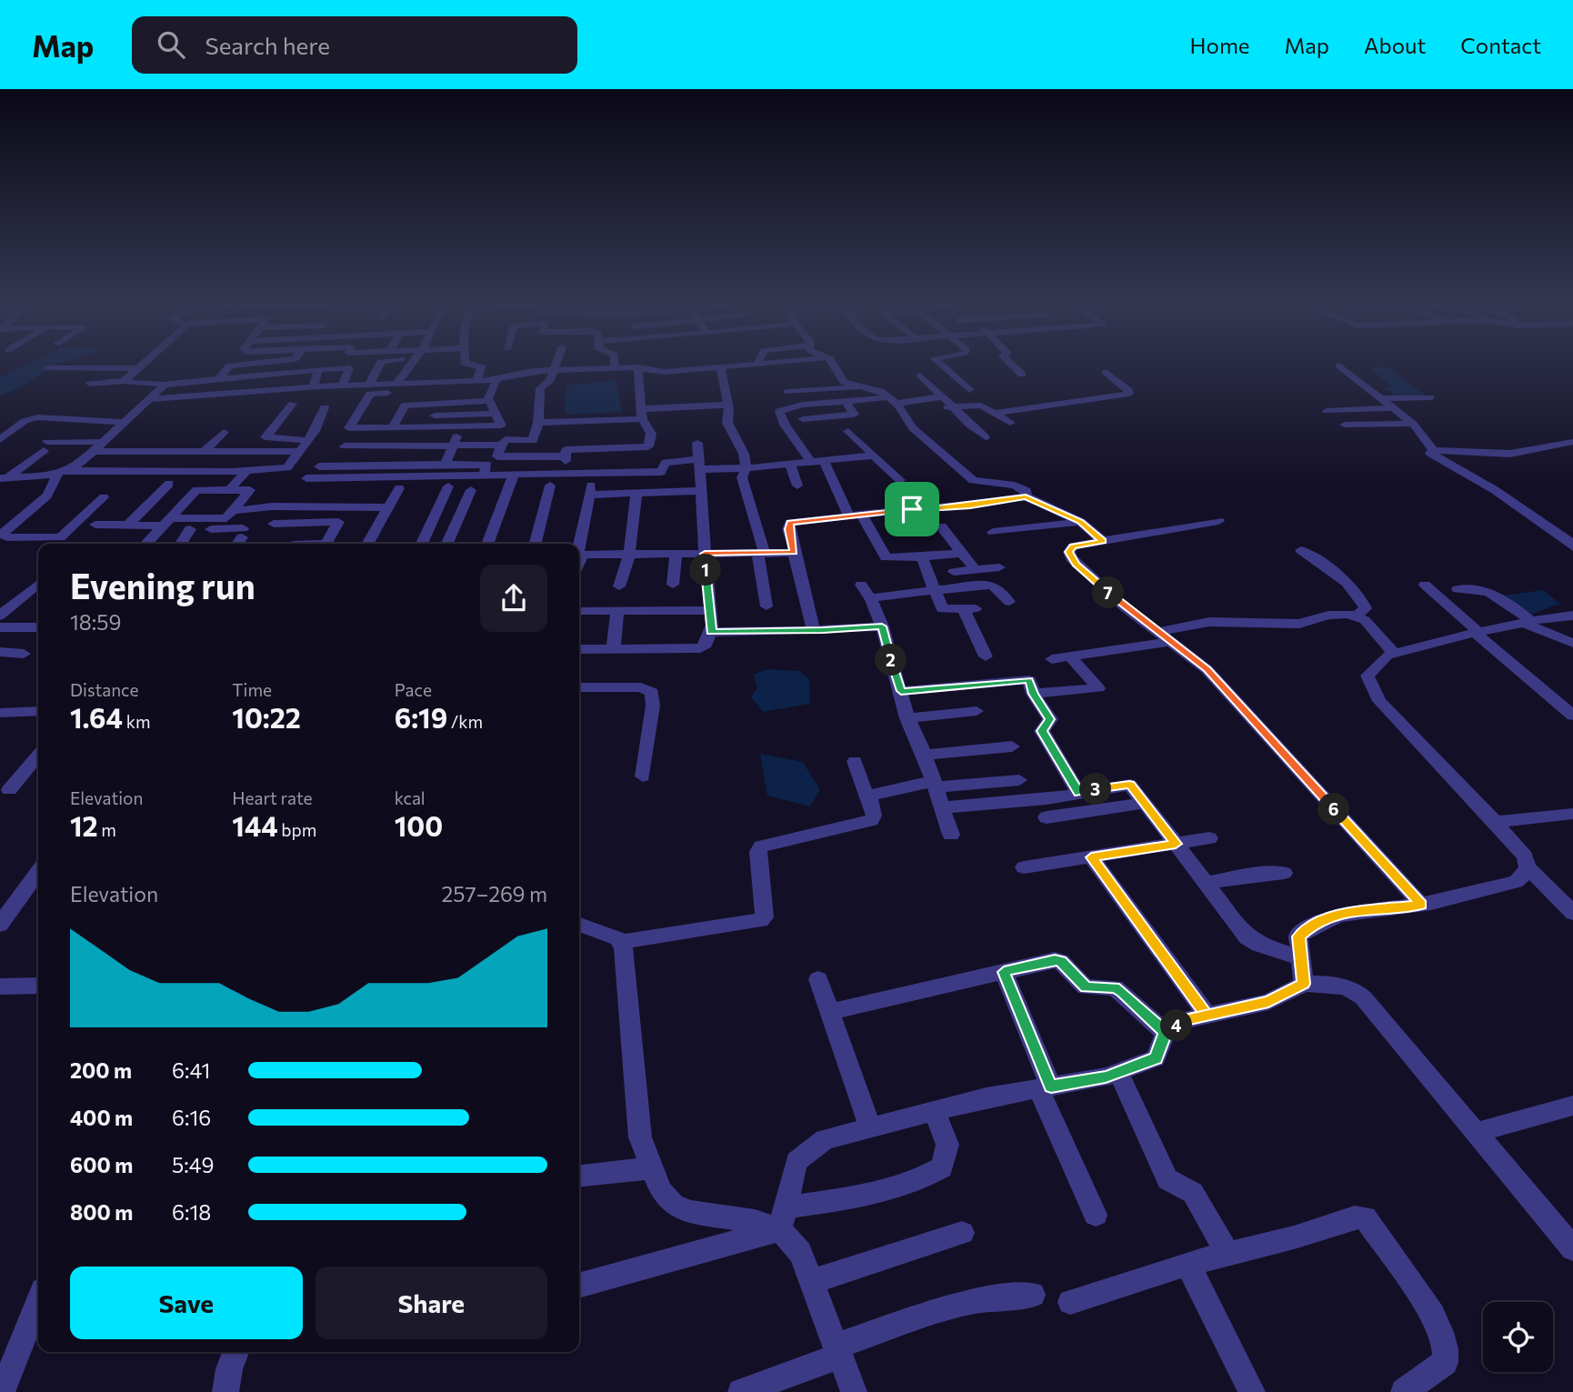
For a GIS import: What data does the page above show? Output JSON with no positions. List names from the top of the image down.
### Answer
{
  "page": {
    "header": "Map",
    "search": "Search here",
    "nav": [
      "Home",
      "Map",
      "About",
      "Contact"
    ],
    "heading": ["Evening run", "18:59"],
    "pins": [
      "1",
      "7",
      "2",
      "3",
      "6",
      "4"
    ],
    "stats": [
      ["Distance", "1.64 km"],
      ["Time", "10:22"],
      ["Pace", "6:19 /km"],
      ["Elevation", "12 m"],
      ["Heart rate", "144 bpm"],
      ["kcal", "100"]
    ],
    "chart": ["Elevation", "257–269 m"],
    "list": [
      {
        "name": "200 m",
        "note": "6:41"
      },
      {
        "name": "400 m",
        "note": "6:16"
      },
      {
        "name": "600 m",
        "note": "5:49"
      },
      {
        "name": "800 m",
        "note": "6:18"
      }
    ],
    "buttons": ["Save", "Share"]
  }
}
